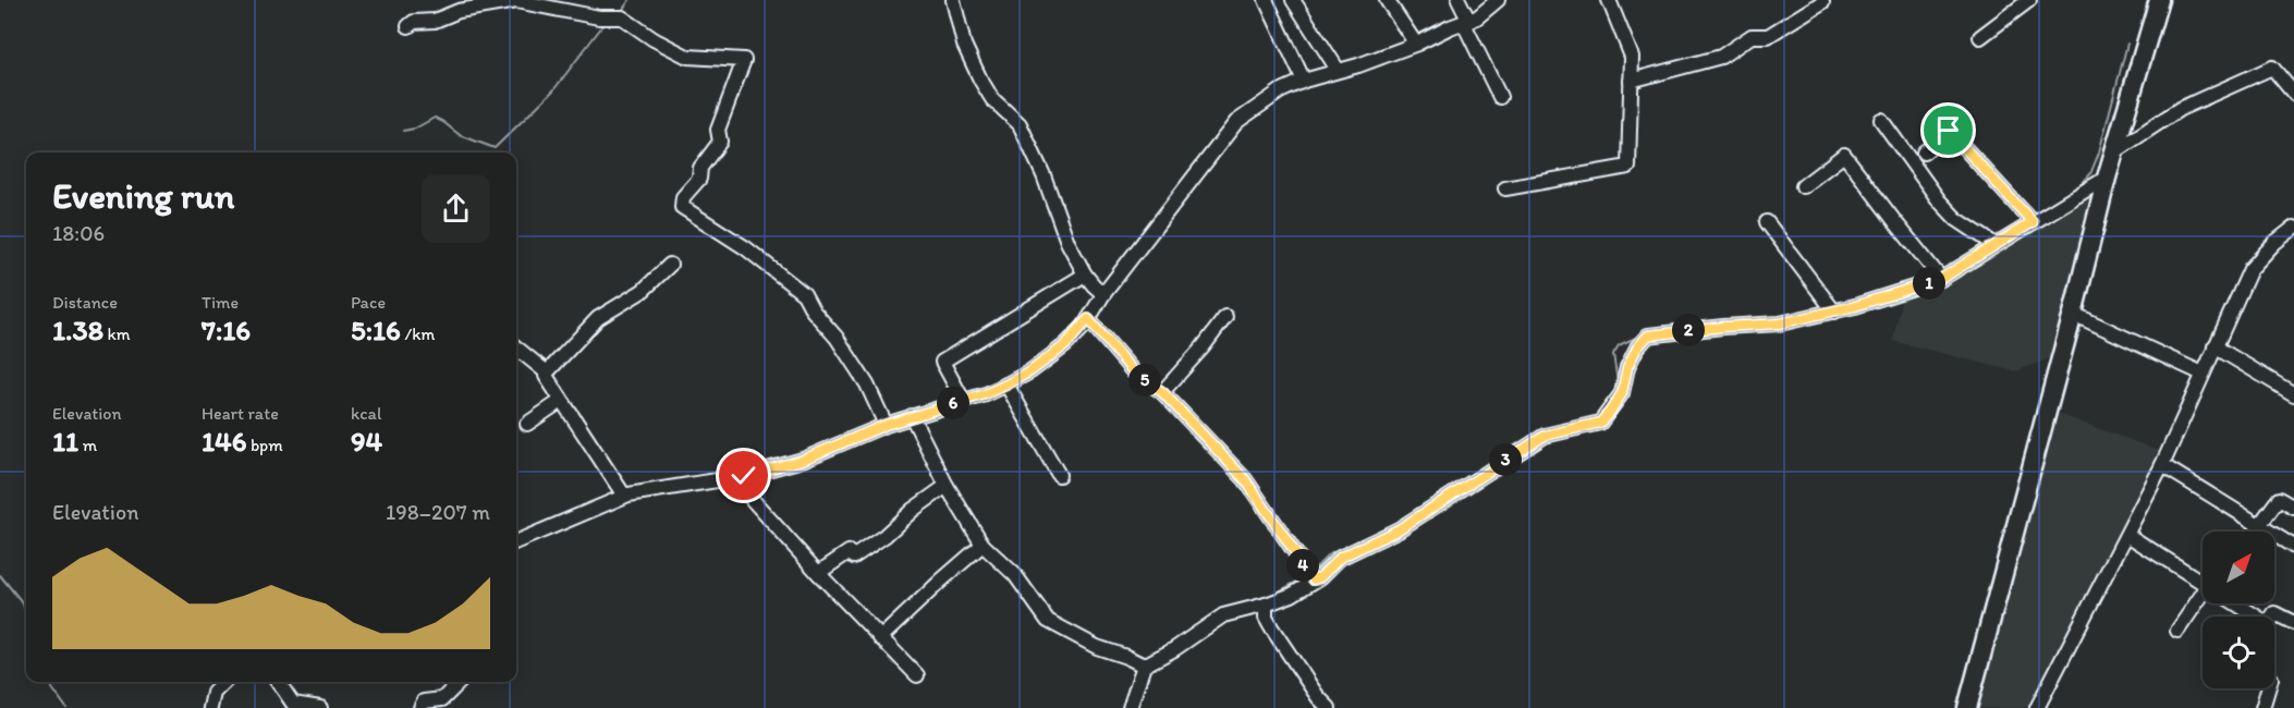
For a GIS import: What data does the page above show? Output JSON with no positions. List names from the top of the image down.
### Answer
{
  "north": "top right",
  "page": {
    "heading": ["Evening run", "18:06"],
    "stats": [
      ["Distance", "1.38 km"],
      ["Time", "7:16"],
      ["Pace", "5:16 /km"],
      ["Elevation", "11 m"],
      ["Heart rate", "146 bpm"],
      ["kcal", "94"]
    ],
    "pins": [
      "1",
      "2",
      "5",
      "6",
      "3",
      "4"
    ],
    "chart": ["Elevation", "198–207 m"]
  }
}
